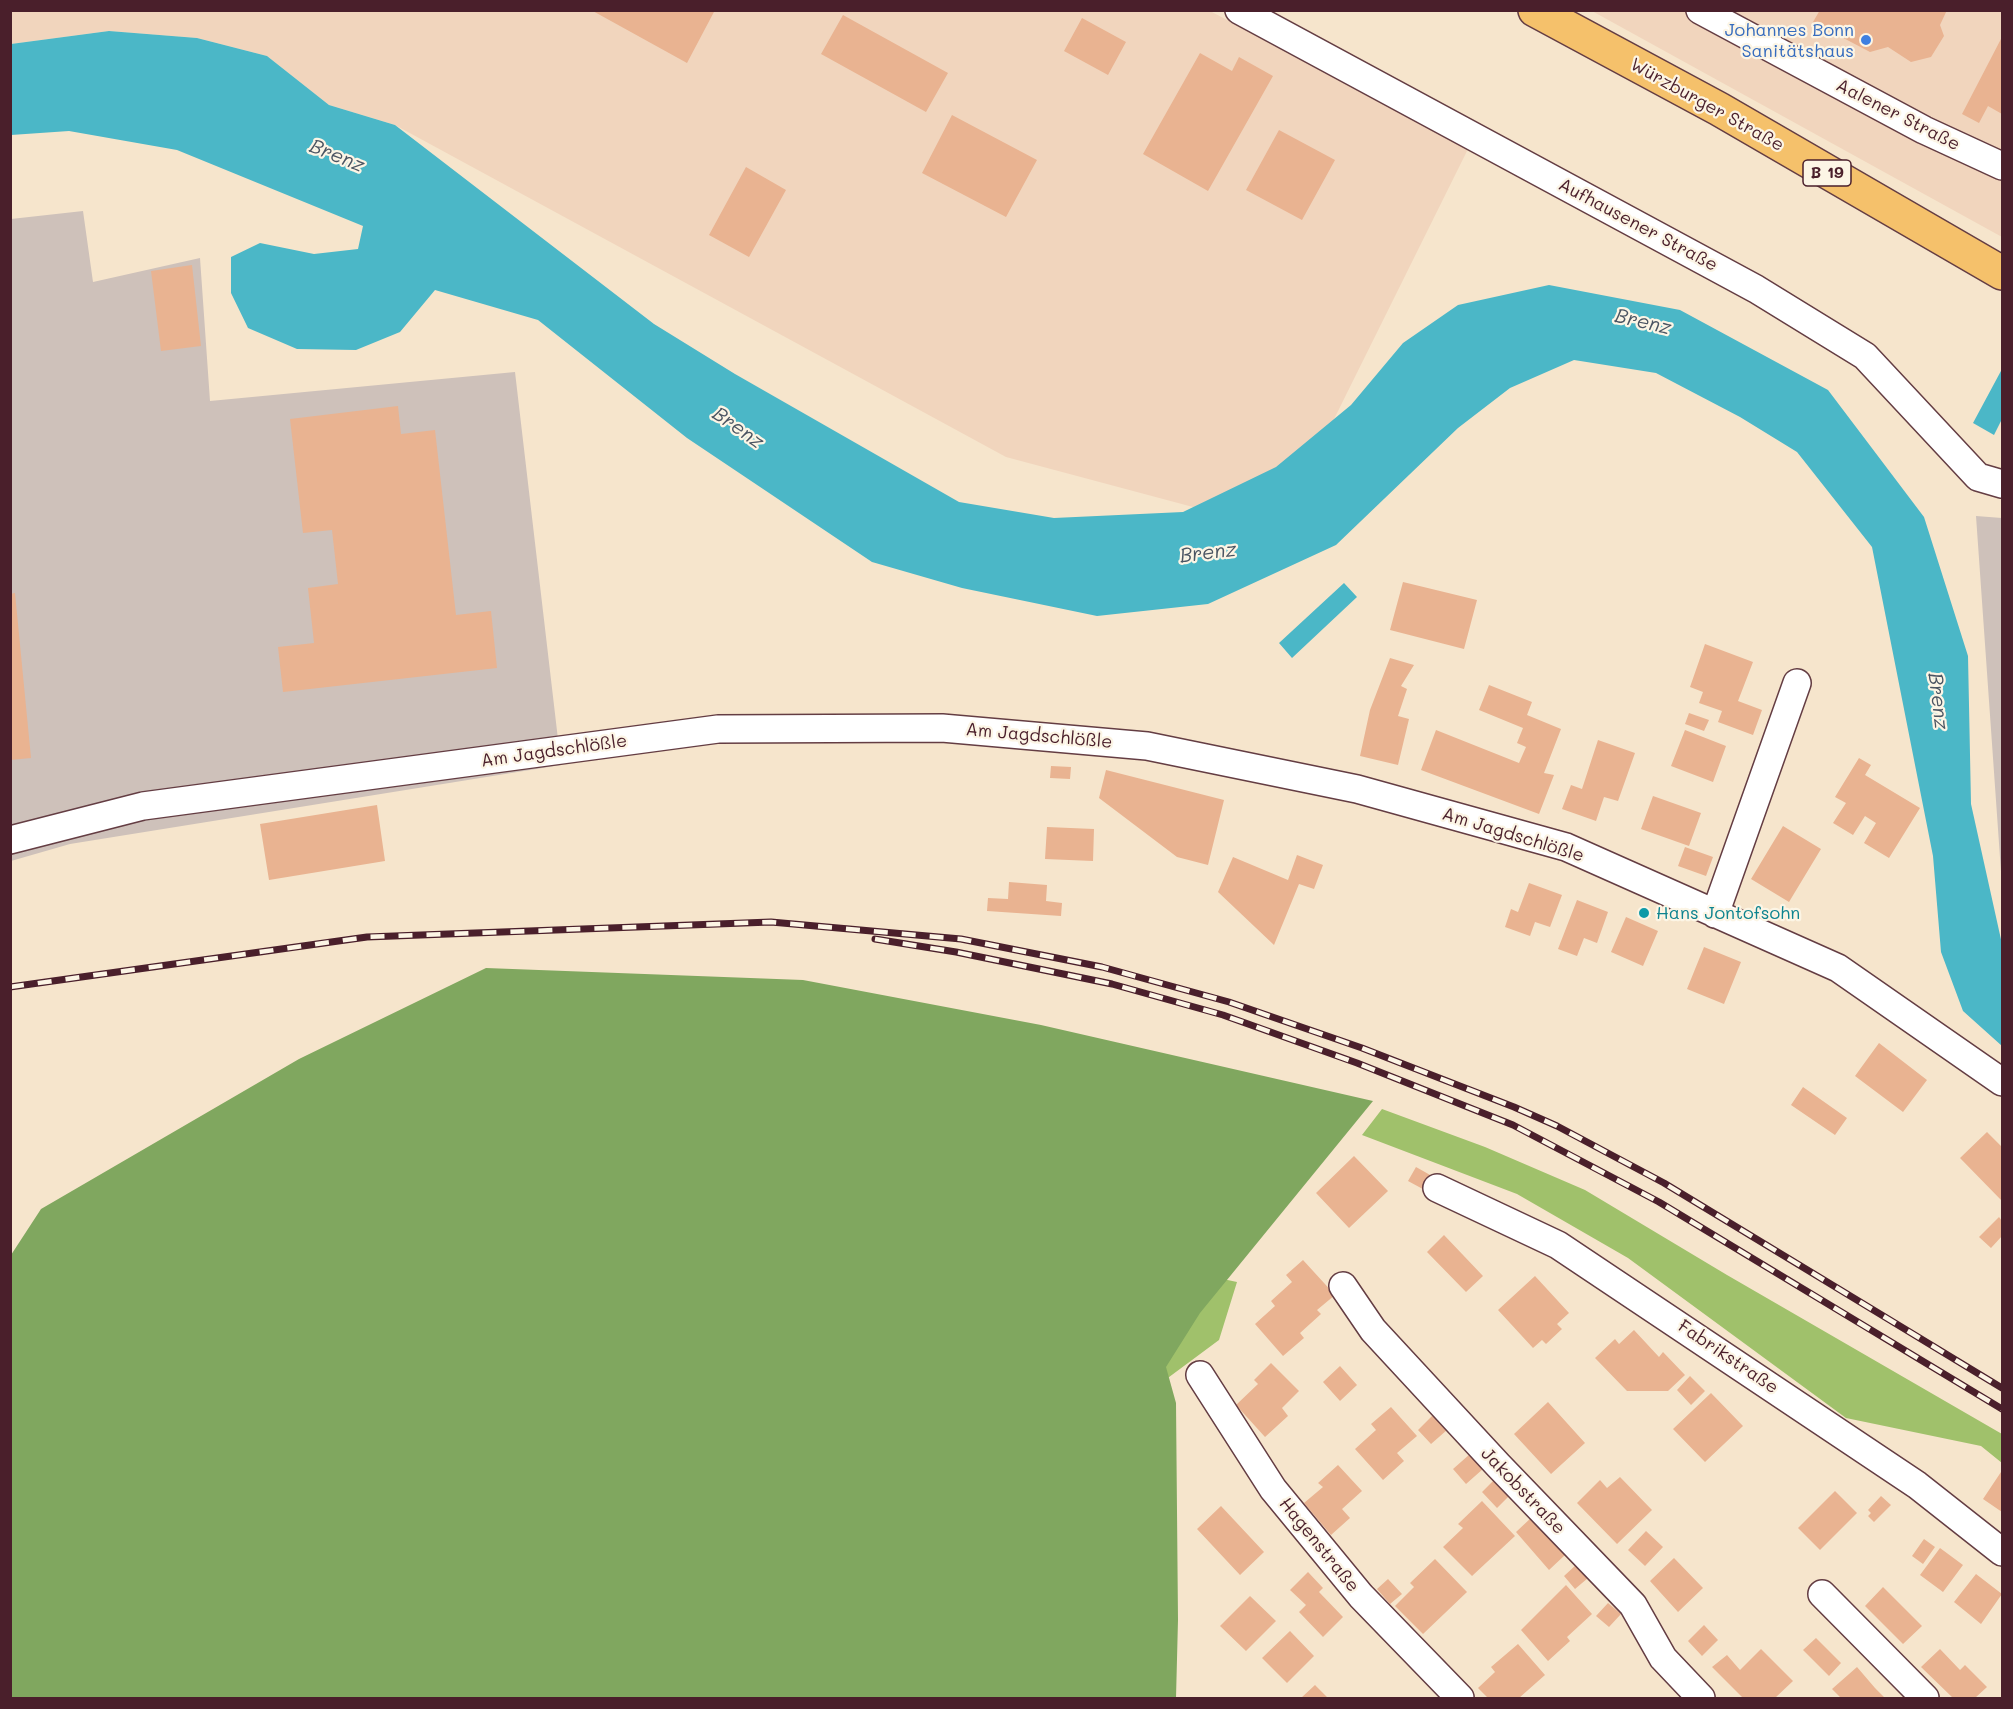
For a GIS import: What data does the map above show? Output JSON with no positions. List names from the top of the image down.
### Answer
{
  "streets": {
    "main road": ["Würzburger Straße", "B 19"],
    "street": [
      "Aalener Straße",
      "Aufhausener Straße",
      "Am Jagdschlößle",
      "Fabrikstraße",
      "Jakobstraße",
      "Hagenstraße"
    ]
  },
  "water": ["Brenz"],
  "places": ["Johannes Bonn Sanitätshaus", "Hans Jontofsohn"]
}
